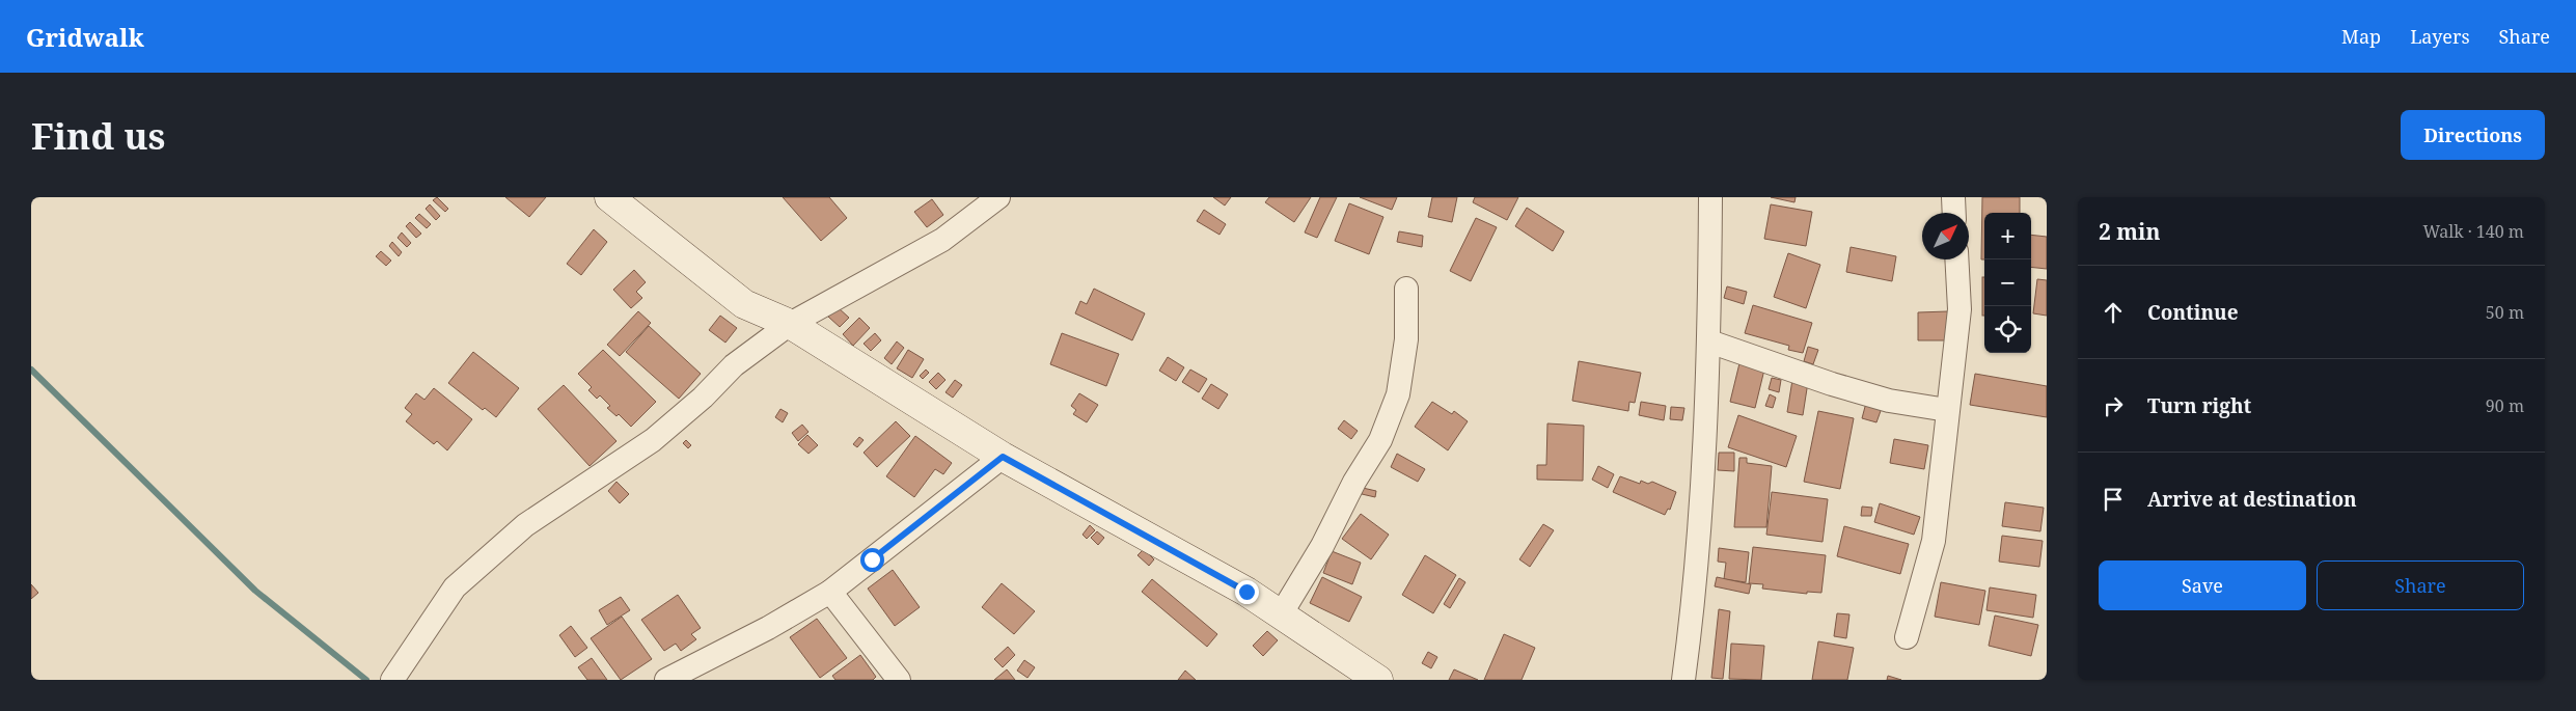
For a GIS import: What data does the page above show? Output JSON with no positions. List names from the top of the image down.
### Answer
{
  "north": "top right",
  "page": {
    "header": "Gridwalk",
    "nav": ["Map", "Layers", "Share"],
    "buttons": [
      "Directions",
      ["Save", "Share"]
    ],
    "title": "Find us",
    "heading": ["2 min", "Walk · 140 m"],
    "map_buttons": ["+", "−"],
    "list": [
      ["Continue", "50 m"],
      ["Turn right", "90 m"],
      "Arrive at destination"
    ]
  }
}
